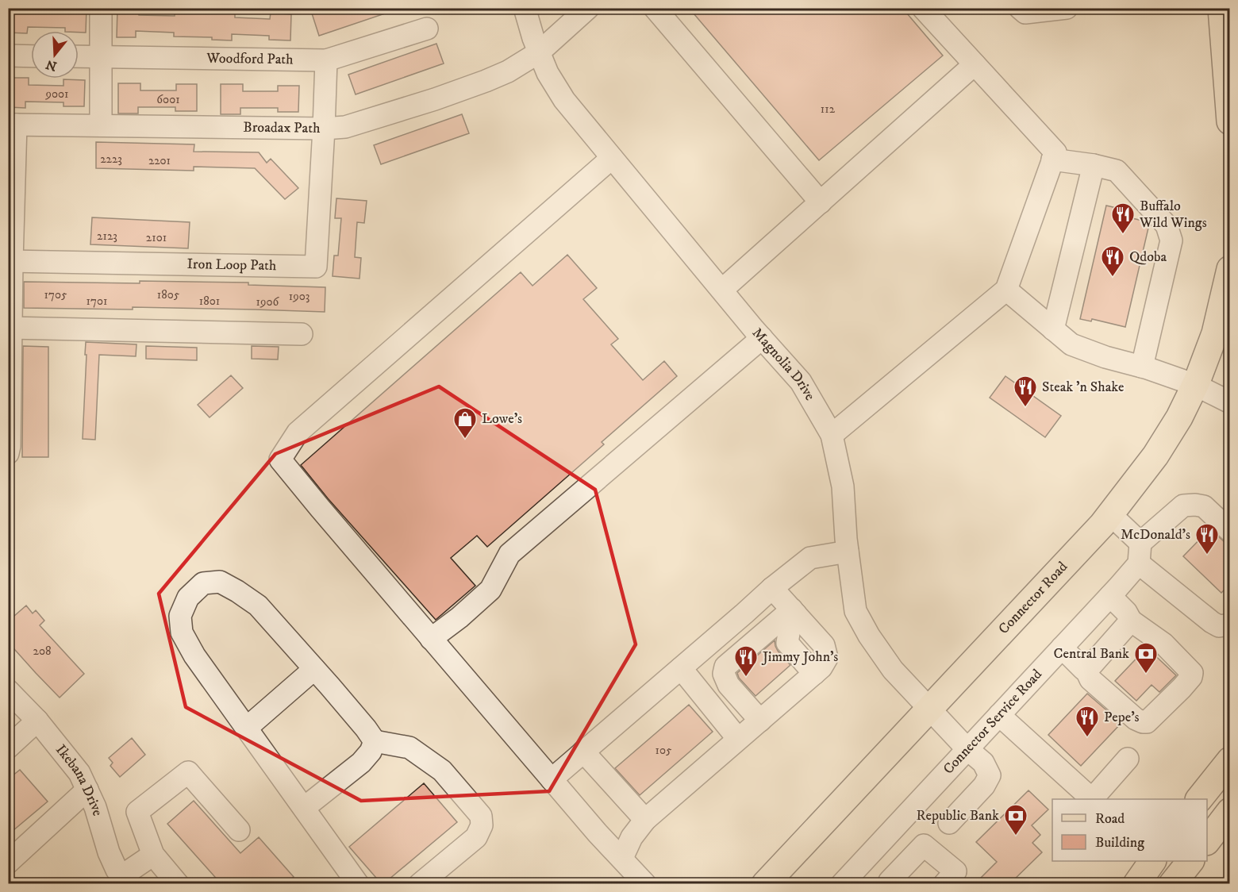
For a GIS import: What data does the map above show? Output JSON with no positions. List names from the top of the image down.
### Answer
{
  "streets": {
    "main road": ["Connector Road"],
    "street": [
      "Woodford Path",
      "Broadax Path",
      "Iron Loop Path",
      "Magnolia Drive",
      "Connector Service Road",
      "Ikebana Drive"
    ]
  },
  "crossings": [
    ["Broadax Path", "Iron Loop Path"],
    ["Broadax Path", "Magnolia Drive"],
    ["Magnolia Drive", "Connector Road"],
    ["Magnolia Drive", "Connector Service Road"]
  ],
  "places": {
    "restaurant": [
      "Buffalo Wild Wings",
      "Qdoba",
      "Steak 'n Shake",
      "McDonald's",
      "Jimmy John's",
      "Pepe’s"
    ],
    "shop": ["Lowe's"],
    "bank": ["Central Bank", "Republic Bank"]
  },
  "house_numbers": [
    "9001",
    "6001",
    "112",
    "2223",
    "2201",
    "2123",
    "2101",
    "1705",
    "1805",
    "1903",
    "1701",
    "1801",
    "1906",
    "208",
    "105"
  ],
  "legend": ["Road", "Building"],
  "north": "bottom"
}
